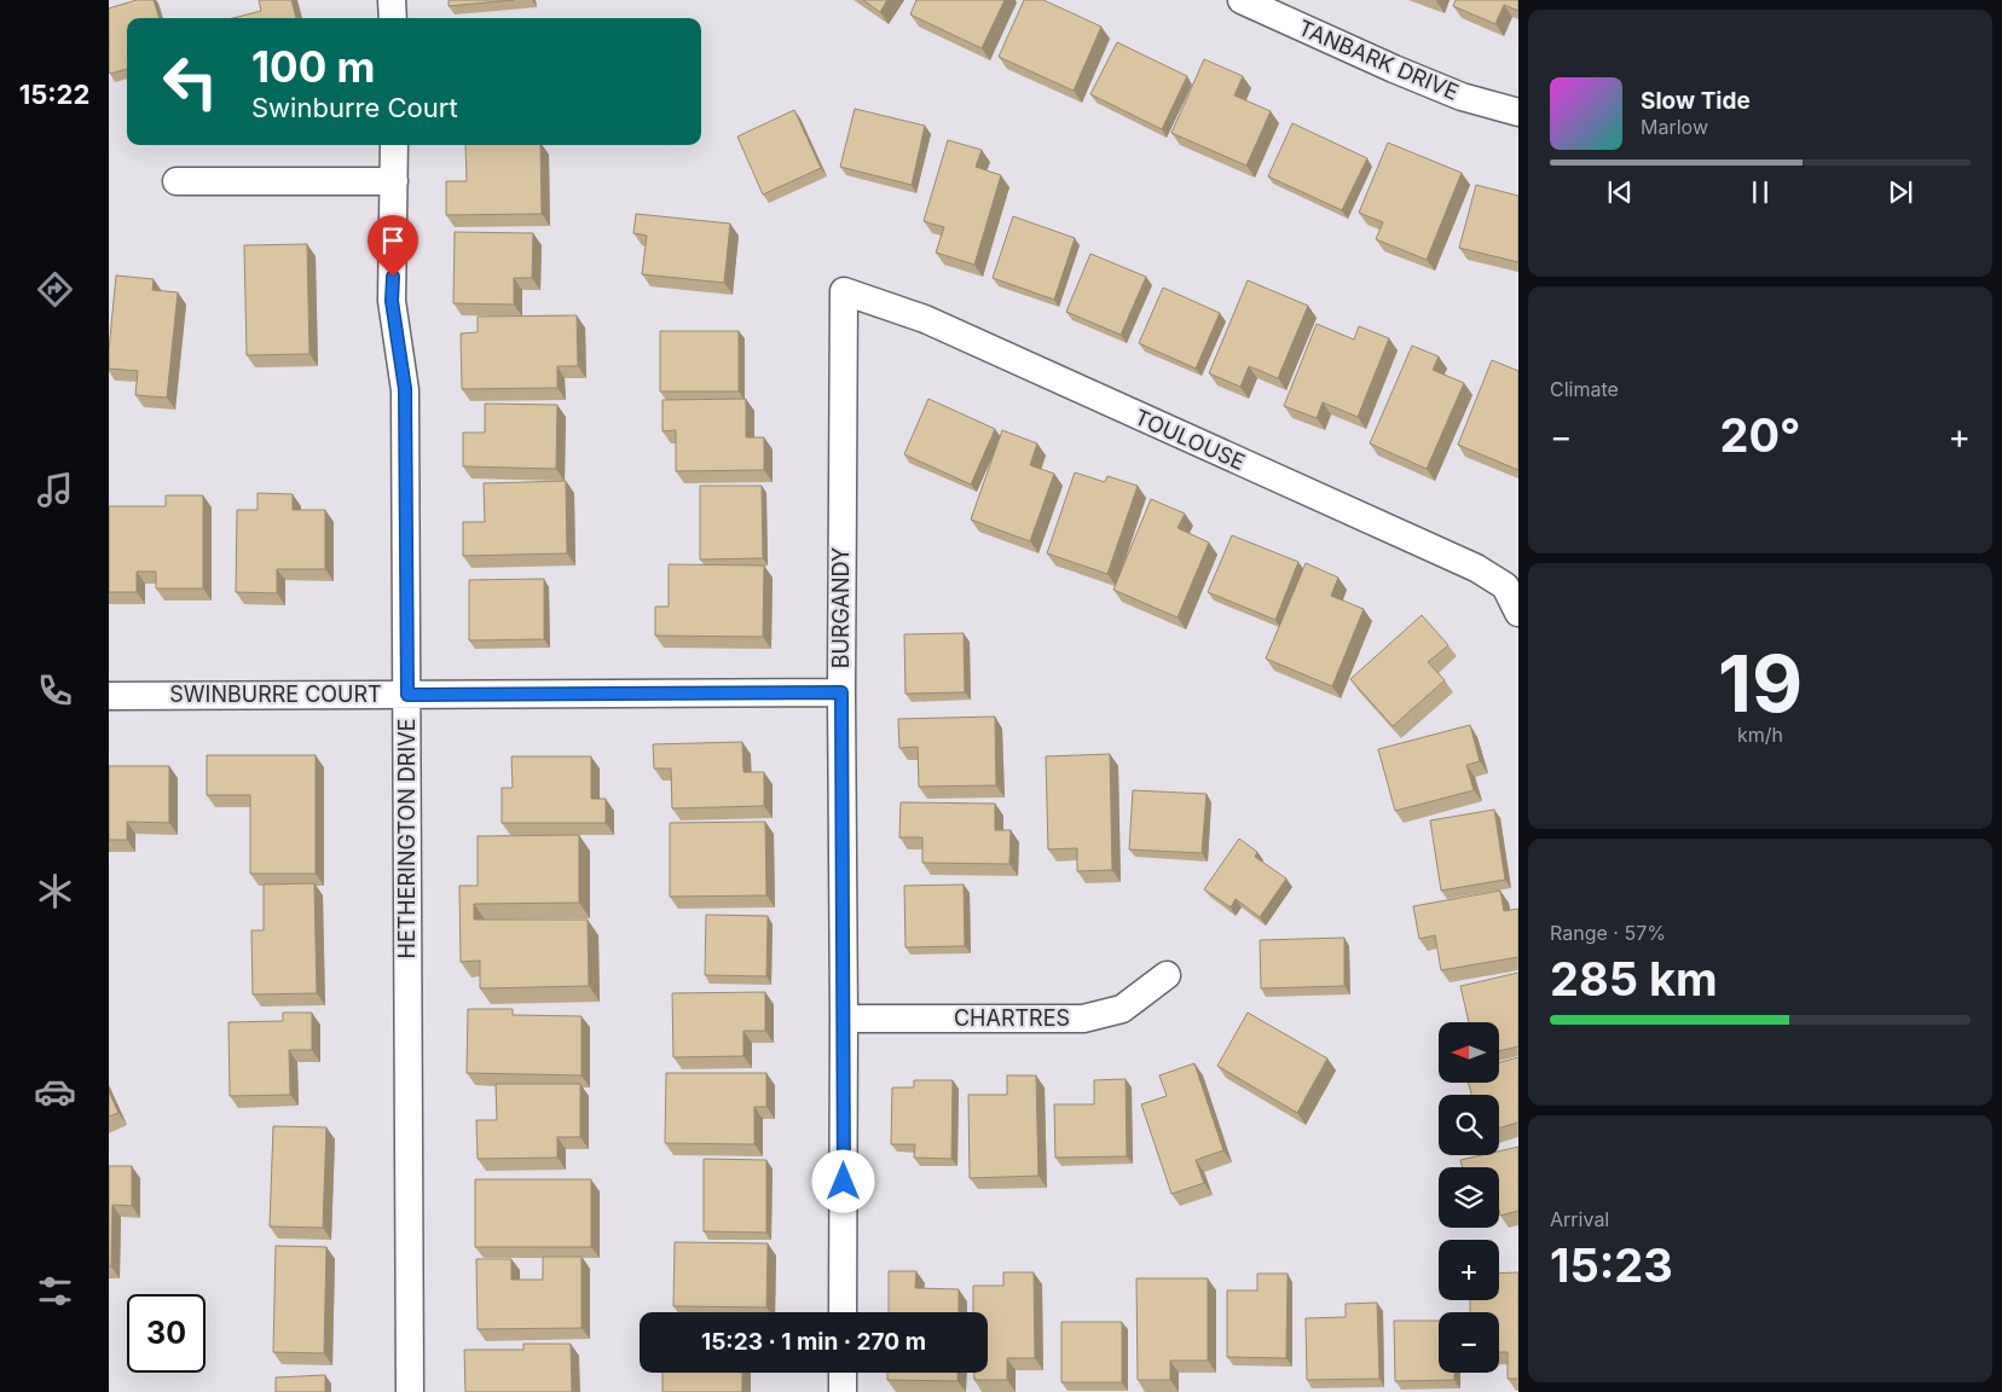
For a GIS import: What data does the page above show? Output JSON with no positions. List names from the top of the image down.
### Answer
{
  "streets": {
    "street": [
      "TANBARK DRIVE",
      "TOULOUSE",
      "BURGANDY",
      "SWINBURRE COURT",
      "HETHERINGTON DRIVE",
      "CHARTRES"
    ]
  },
  "crossings": [
    ["TOULOUSE", "BURGANDY"],
    ["BURGANDY", "SWINBURRE COURT"],
    ["BURGANDY", "CHARTRES"],
    ["SWINBURRE COURT", "HETHERINGTON DRIVE"]
  ],
  "north": "left",
  "page": {
    "tabs": "15:22",
    "turn": ["100 m", "Swinburre Court"],
    "song": ["Slow Tide", "Marlow"],
    "tile": [
      "Climate",
      ["19", "km/h"],
      ["Range · 57%", "285 km"],
      ["Arrival", "15:23"]
    ],
    "heat": ["−", "20°", "+"],
    "map_buttons": ["+", "−"],
    "limit": "30",
    "trip": "15:23 · 1 min · 270 m"
  }
}
